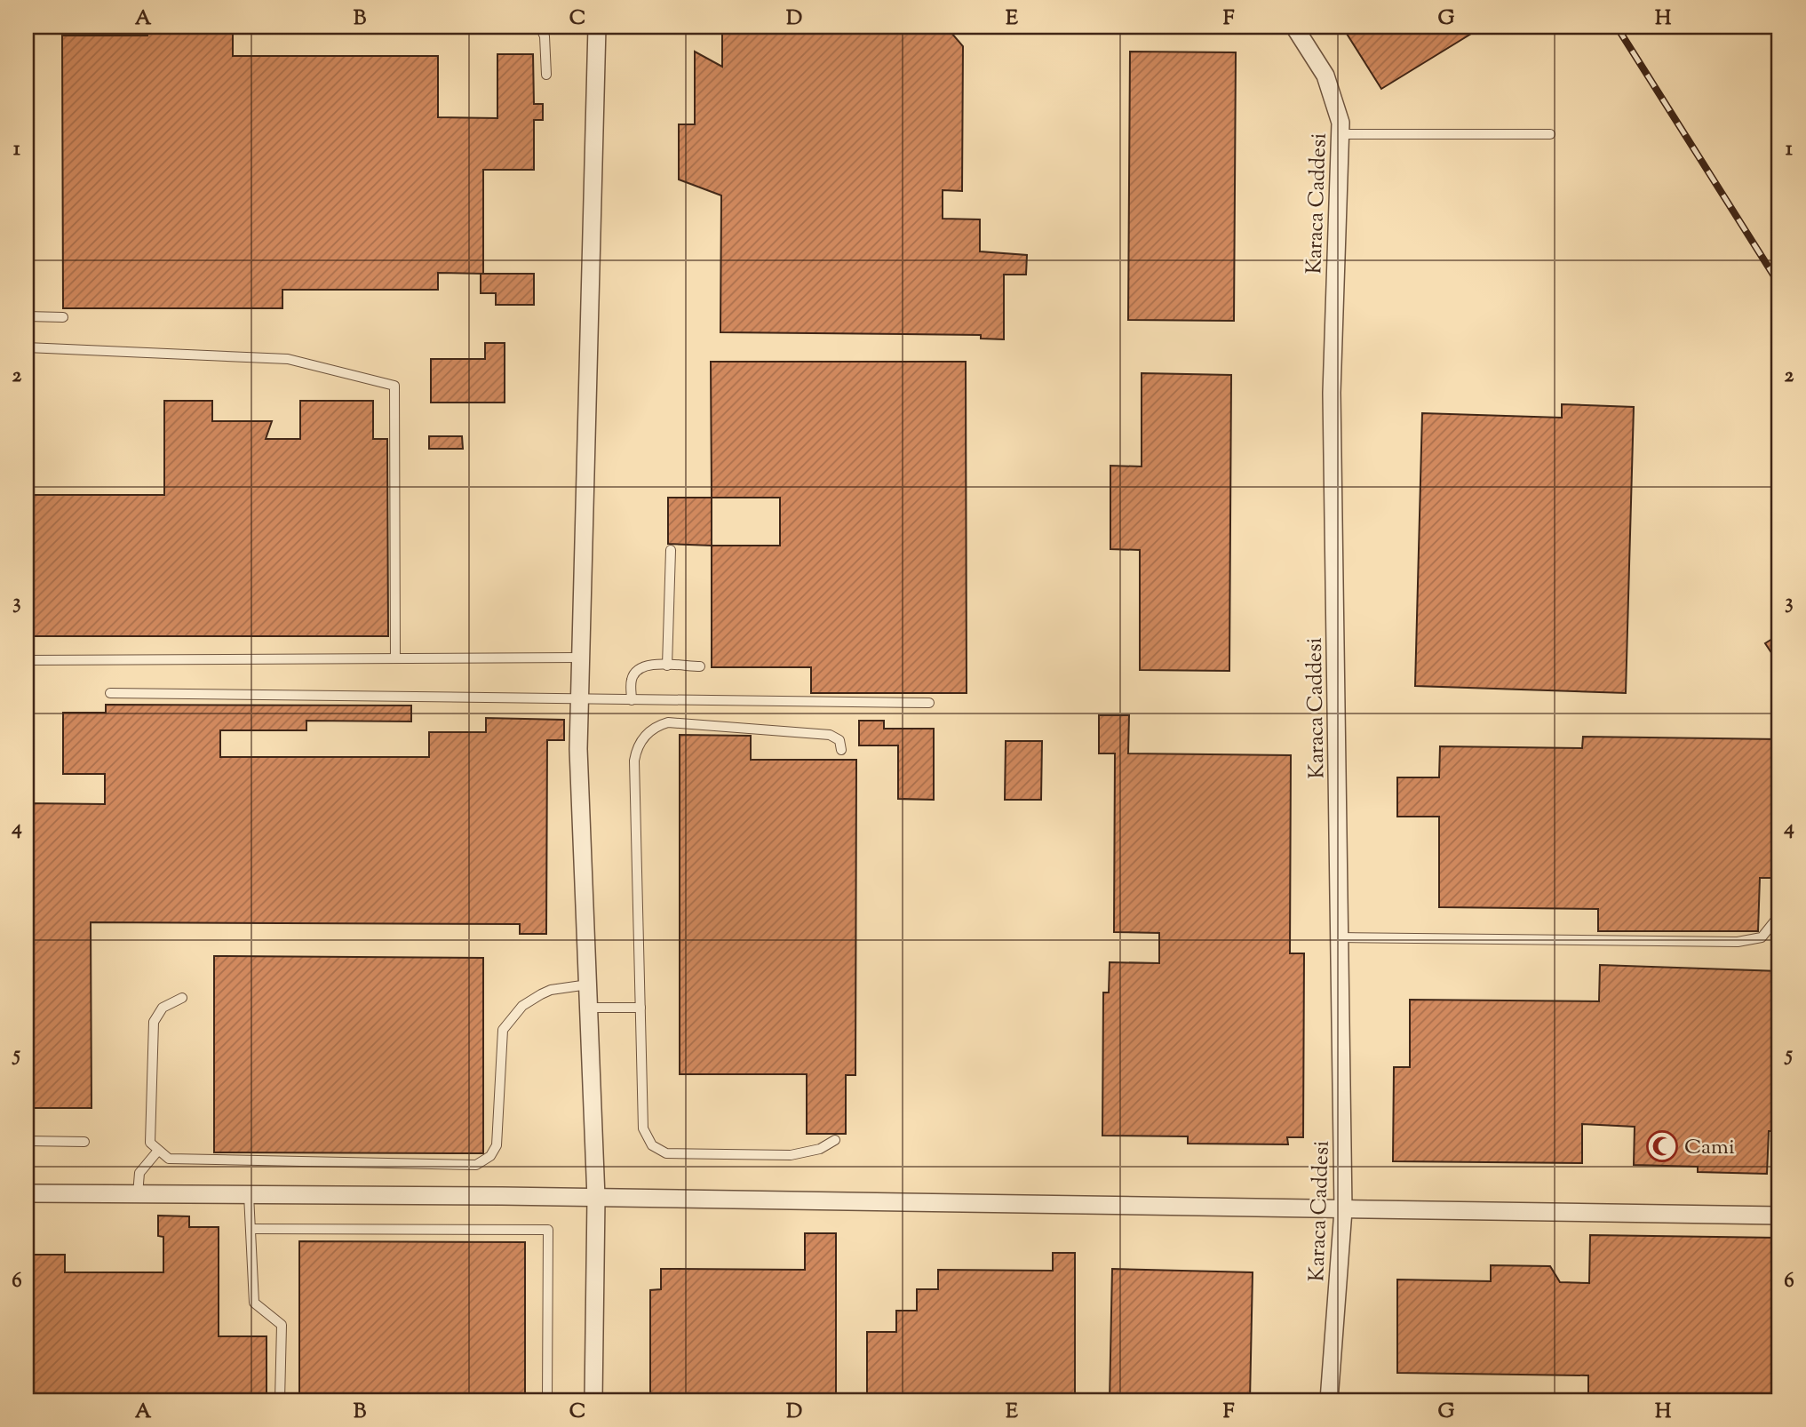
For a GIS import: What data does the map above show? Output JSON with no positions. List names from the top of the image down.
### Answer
{
  "streets": {
    "street": ["Karaca Caddesi"]
  },
  "places": {
    "mosque": ["Cami"]
  },
  "grid": {
    "columns": [
      "A",
      "B",
      "C",
      "D",
      "E",
      "F",
      "G",
      "H"
    ],
    "rows": [
      "1",
      "2",
      "3",
      "4",
      "5",
      "6"
    ]
  }
}
